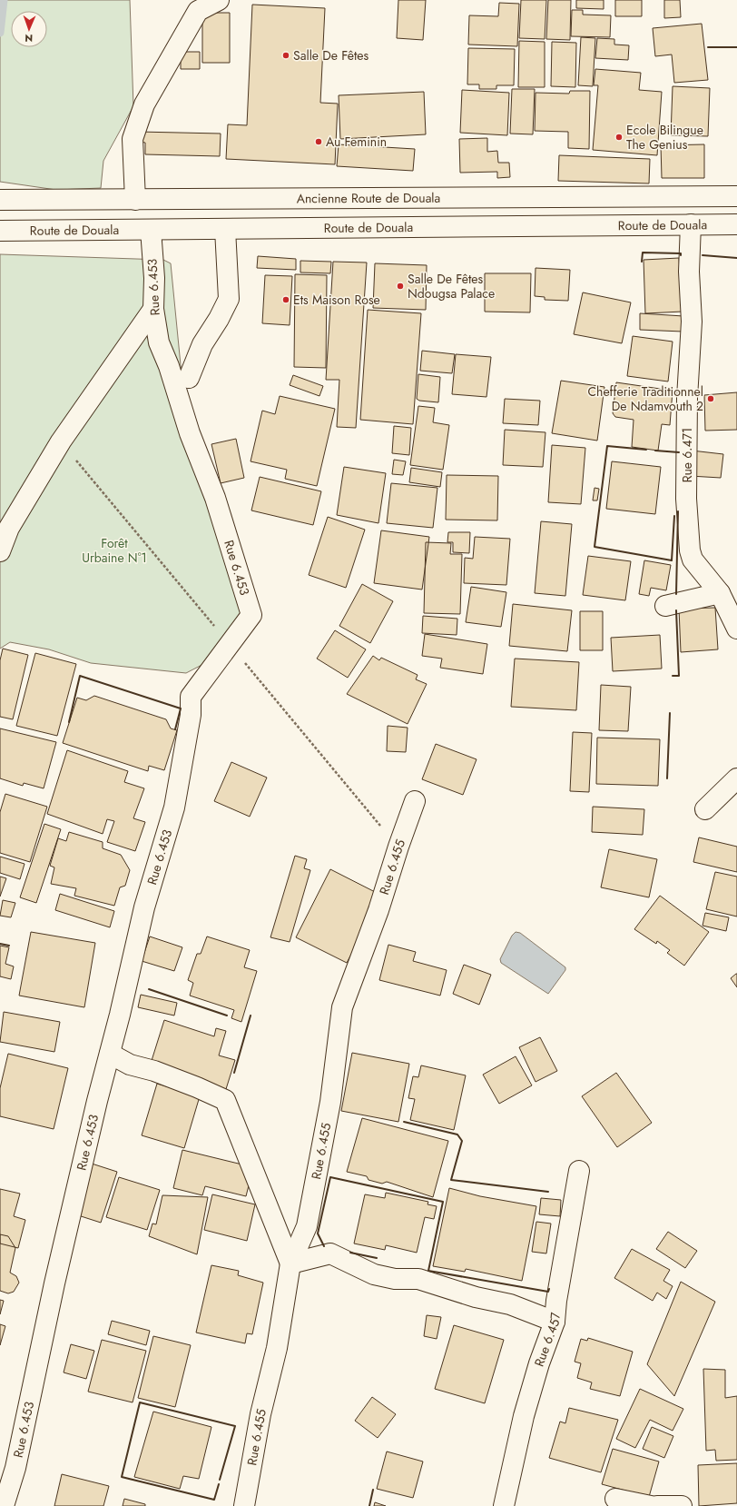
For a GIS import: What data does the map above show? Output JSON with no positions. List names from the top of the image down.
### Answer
{
  "streets": {
    "street": [
      "Ancienne Route de Douala",
      "Route de Douala",
      "Rue 6.453",
      "Rue 6.471",
      "Rue 6.455",
      "Rue 6.457"
    ]
  },
  "crossings": [
    ["Route de Douala", "Rue 6.453"],
    ["Route de Douala", "Rue 6.471"]
  ],
  "parks": ["Forêt Urbaine N°1"],
  "places": [
    "Salle De Fêtes",
    "Ecole Bilingue The Genius",
    "Au Feminin",
    "Salle De Fêtes Ndougsa Palace",
    "Ets Maison Rose",
    "Chefferie Traditionnel De Ndamvouth 2"
  ],
  "north": "bottom"
}
